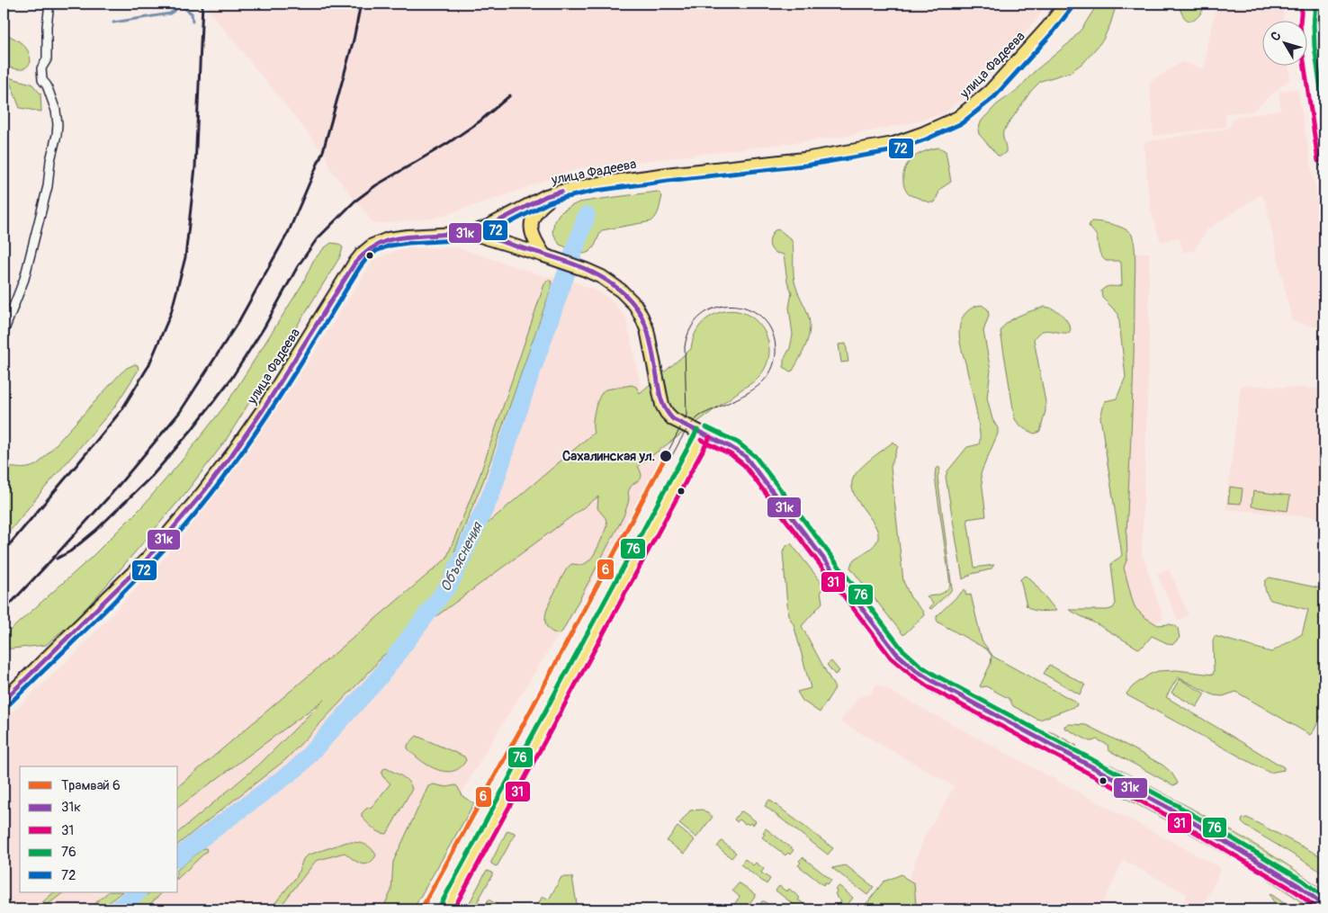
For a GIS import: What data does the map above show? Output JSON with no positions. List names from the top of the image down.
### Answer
{
  "streets": {
    "main road": ["улица Фадеева"]
  },
  "water": ["Объяснения"],
  "places": ["Сахалинская ул."],
  "lines": [
    "transit line 31",
    "transit line 76",
    "transit line 72",
    "transit line 31к",
    "tram line 6"
  ],
  "legend": [
    "Трамвай 6",
    "31к",
    "31",
    "76",
    "72"
  ],
  "north": "top left"
}
